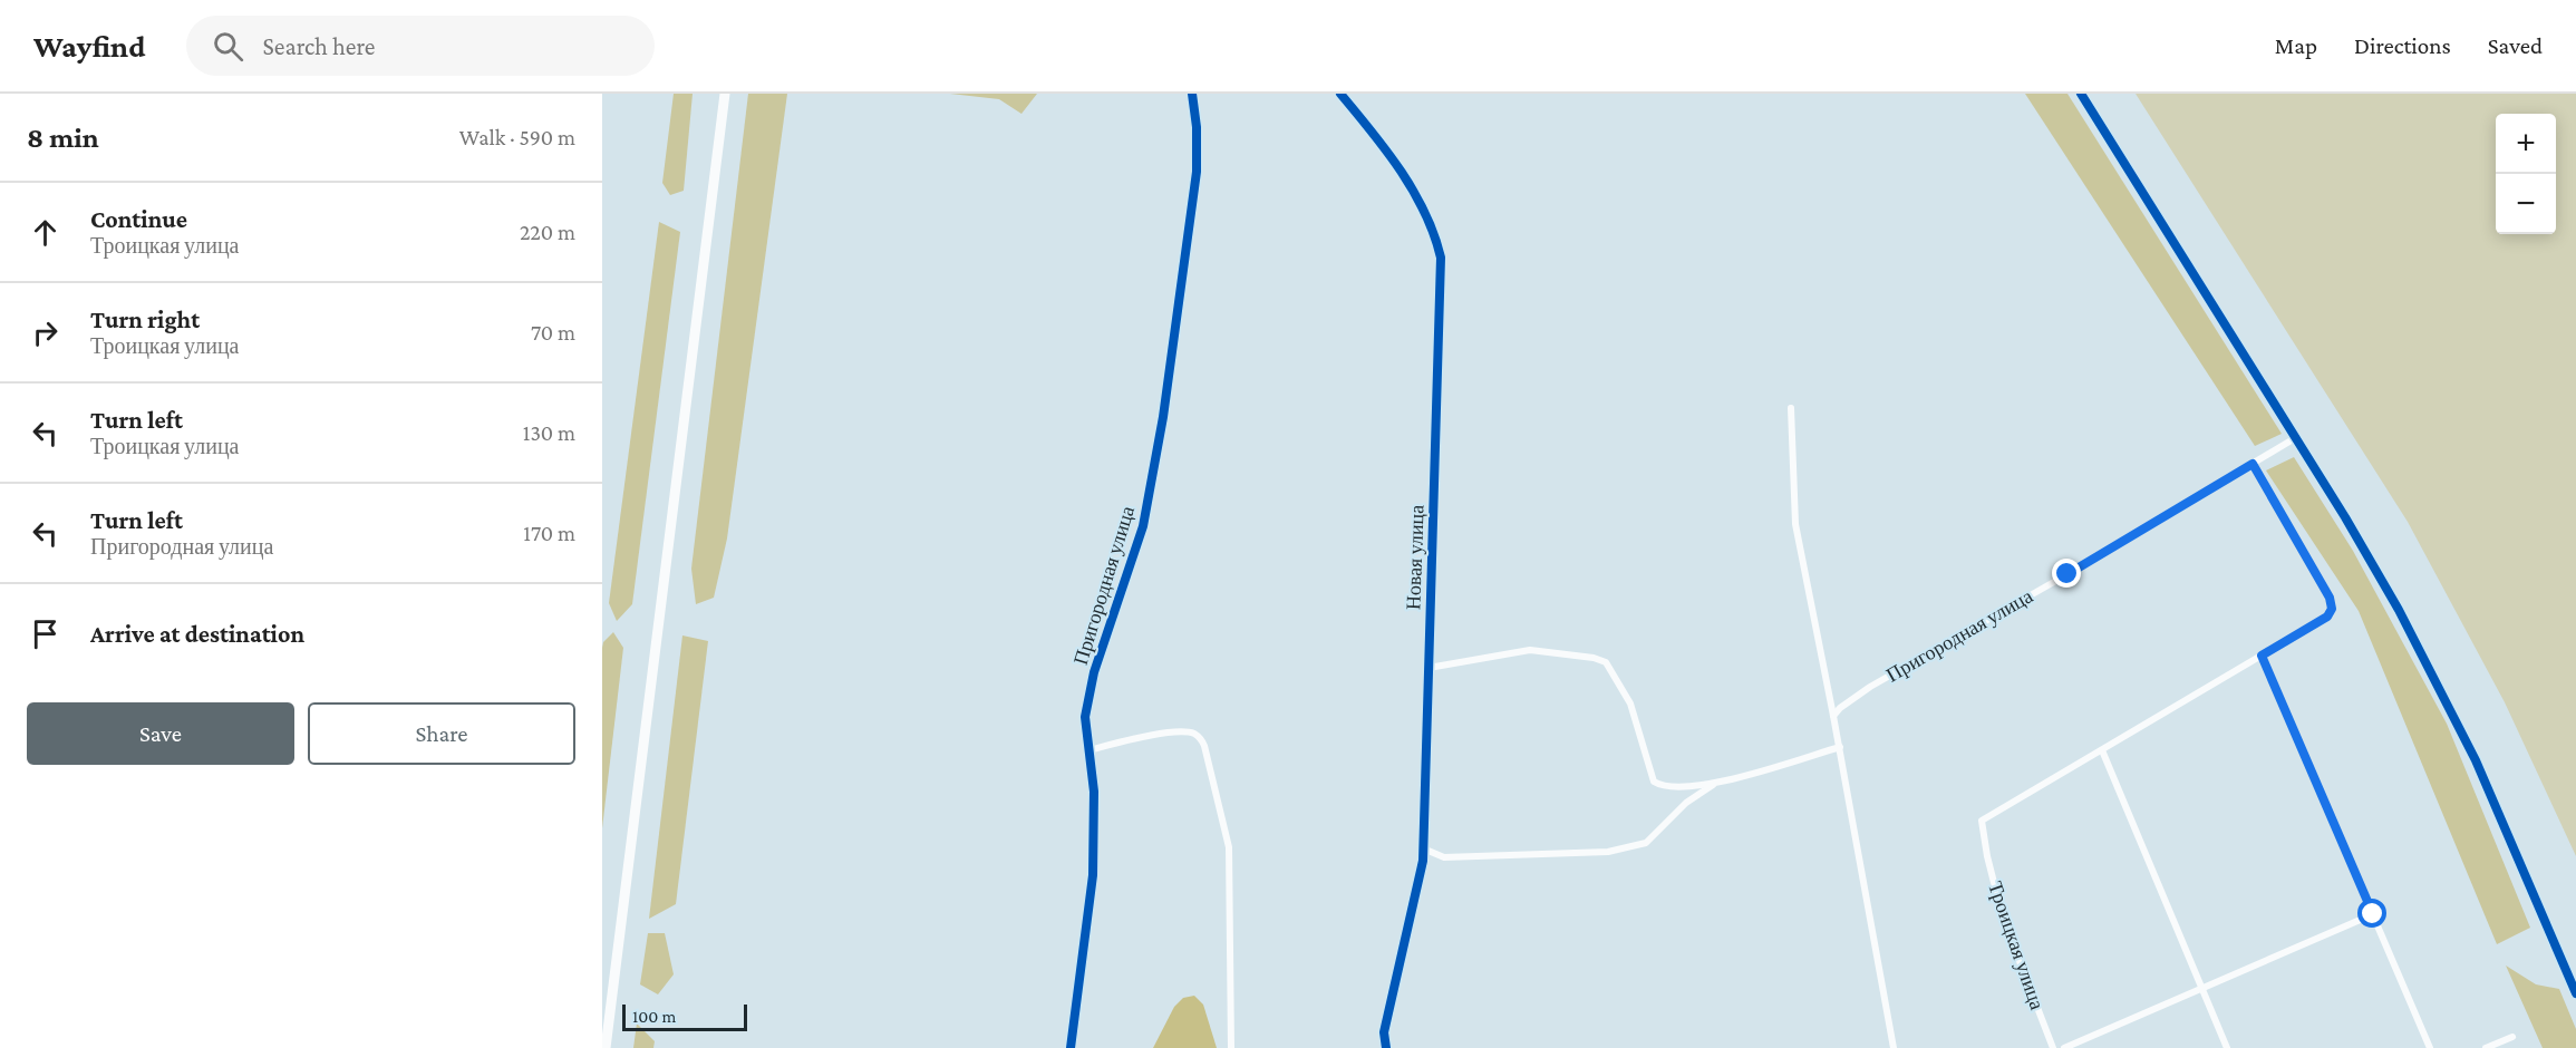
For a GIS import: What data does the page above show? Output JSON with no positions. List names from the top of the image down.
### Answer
{
  "streets": {
    "street": ["Новая улица", "Пригородная улица", "Троицкая улица"]
  },
  "crossings": [
    ["Пригородная улица", "Троицкая улица"]
  ],
  "scale_bar": "100 m",
  "page": {
    "header": "Wayfind",
    "search": "Search here",
    "nav": ["Map", "Directions", "Saved"],
    "heading": ["8 min", "Walk · 590 m"],
    "map_buttons": ["+", "−"],
    "list": [
      ["Continue", "Троицкая улица", "220 m"],
      ["Turn right", "Троицкая улица", "70 m"],
      ["Turn left", "Троицкая улица", "130 m"],
      ["Turn left", "Пригородная улица", "170 m"],
      "Arrive at destination"
    ],
    "buttons": ["Save", "Share"],
    "scale": "100 m"
  }
}
